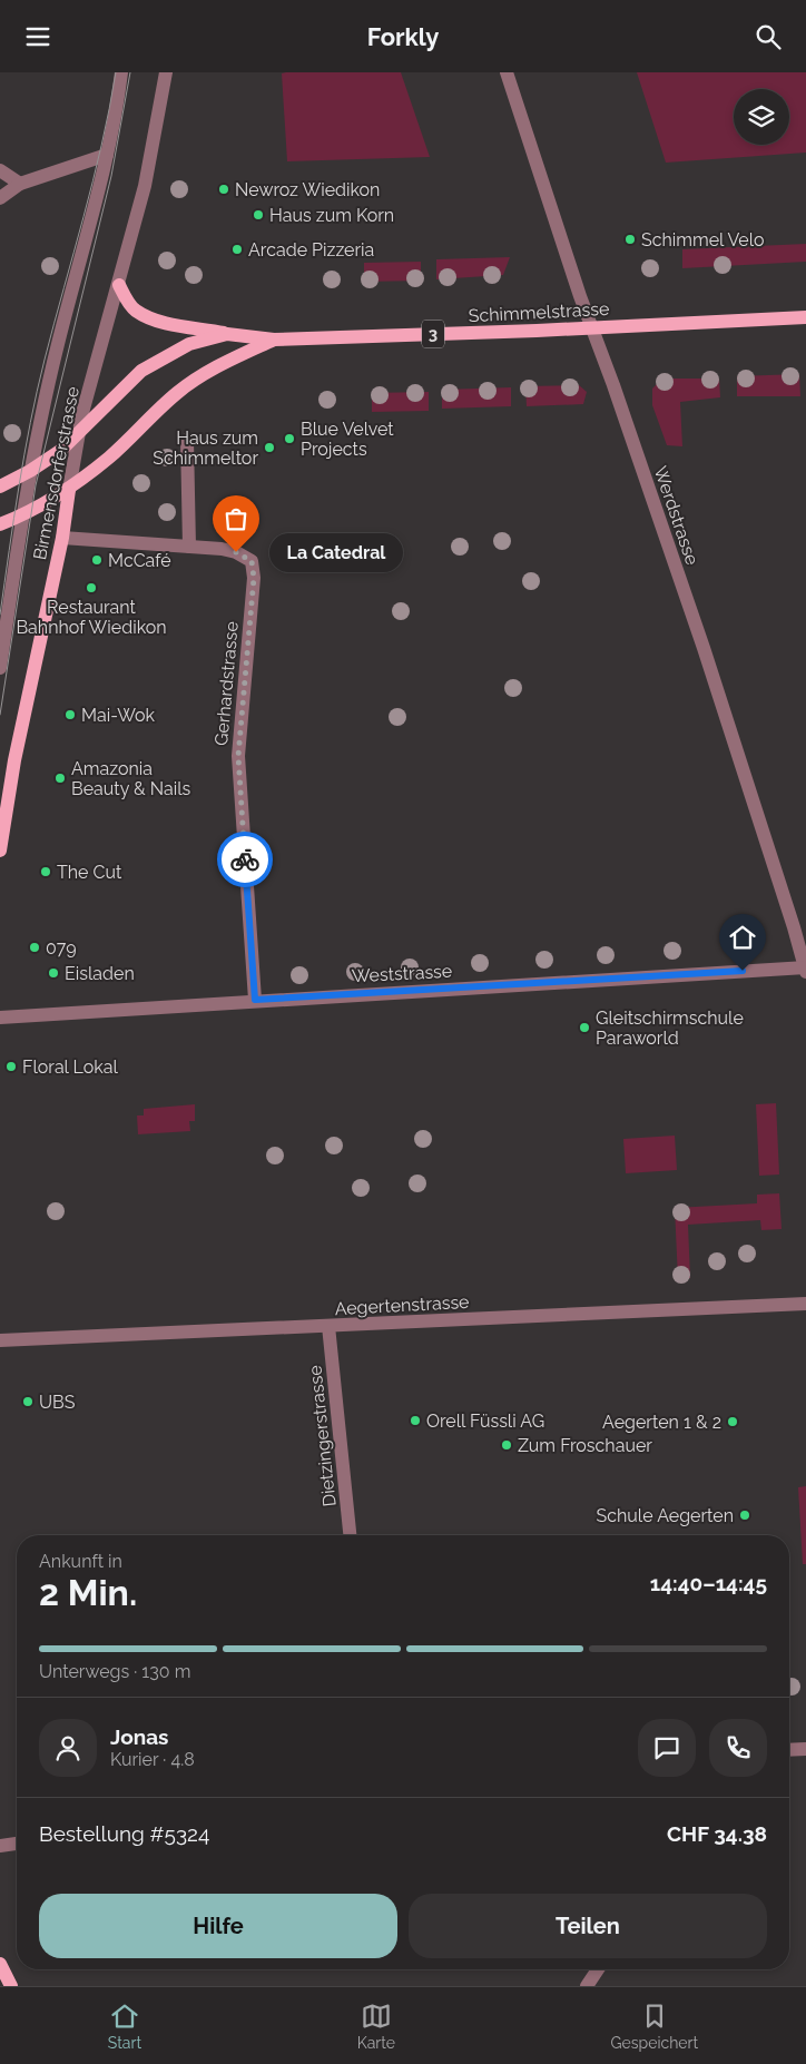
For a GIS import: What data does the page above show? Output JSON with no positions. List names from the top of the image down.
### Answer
{
  "streets": {
    "main road": ["Schimmelstrasse", "3", "Birmensdorferstrasse"],
    "street": [
      "Werdstrasse",
      "Gerhardstrasse",
      "Weststrasse",
      "Aegertenstrasse",
      "Dietzingerstrasse"
    ]
  },
  "crossings": [
    ["Schimmelstrasse", "3"],
    ["Schimmelstrasse", "Birmensdorferstrasse"],
    ["Schimmelstrasse", "Werdstrasse"],
    ["3", "Birmensdorferstrasse"],
    ["Birmensdorferstrasse", "Gerhardstrasse"],
    ["Werdstrasse", "Weststrasse"],
    ["Gerhardstrasse", "Weststrasse"],
    ["Aegertenstrasse", "Dietzingerstrasse"]
  ],
  "places": [
    "Newroz Wiedikon",
    "Haus zum Korn",
    "Schimmel Velo",
    "Arcade Pizzeria",
    "Blue Velvet Projects",
    "Haus zum Schimmeltor",
    "La Catedral",
    "McCafé",
    "Restaurant Bahnhof Wiedikon",
    "Mai-Wok",
    "Amazonia Beauty & Nails",
    "The Cut",
    "079",
    "Eisladen",
    "Gleitschirmschule Paraworld",
    "Floral Lokal",
    "UBS",
    "Orell Füssli AG",
    "Aegerten 1 & 2",
    "Zum Froschauer",
    "Schule Aegerten"
  ],
  "page": {
    "header": "Forkly",
    "bubble": "La Catedral",
    "heading": ["2 Min.", "Ankunft in", "14:40–14:45"],
    "panel": [
      "Jonas",
      "Kurier · 4.8",
      "Bestellung #5324",
      "CHF 34.38"
    ],
    "bar": "Unterwegs · 130 m",
    "buttons": ["Hilfe", "Teilen"],
    "tabs": ["Start", "Karte", "Gespeichert"]
  }
}
